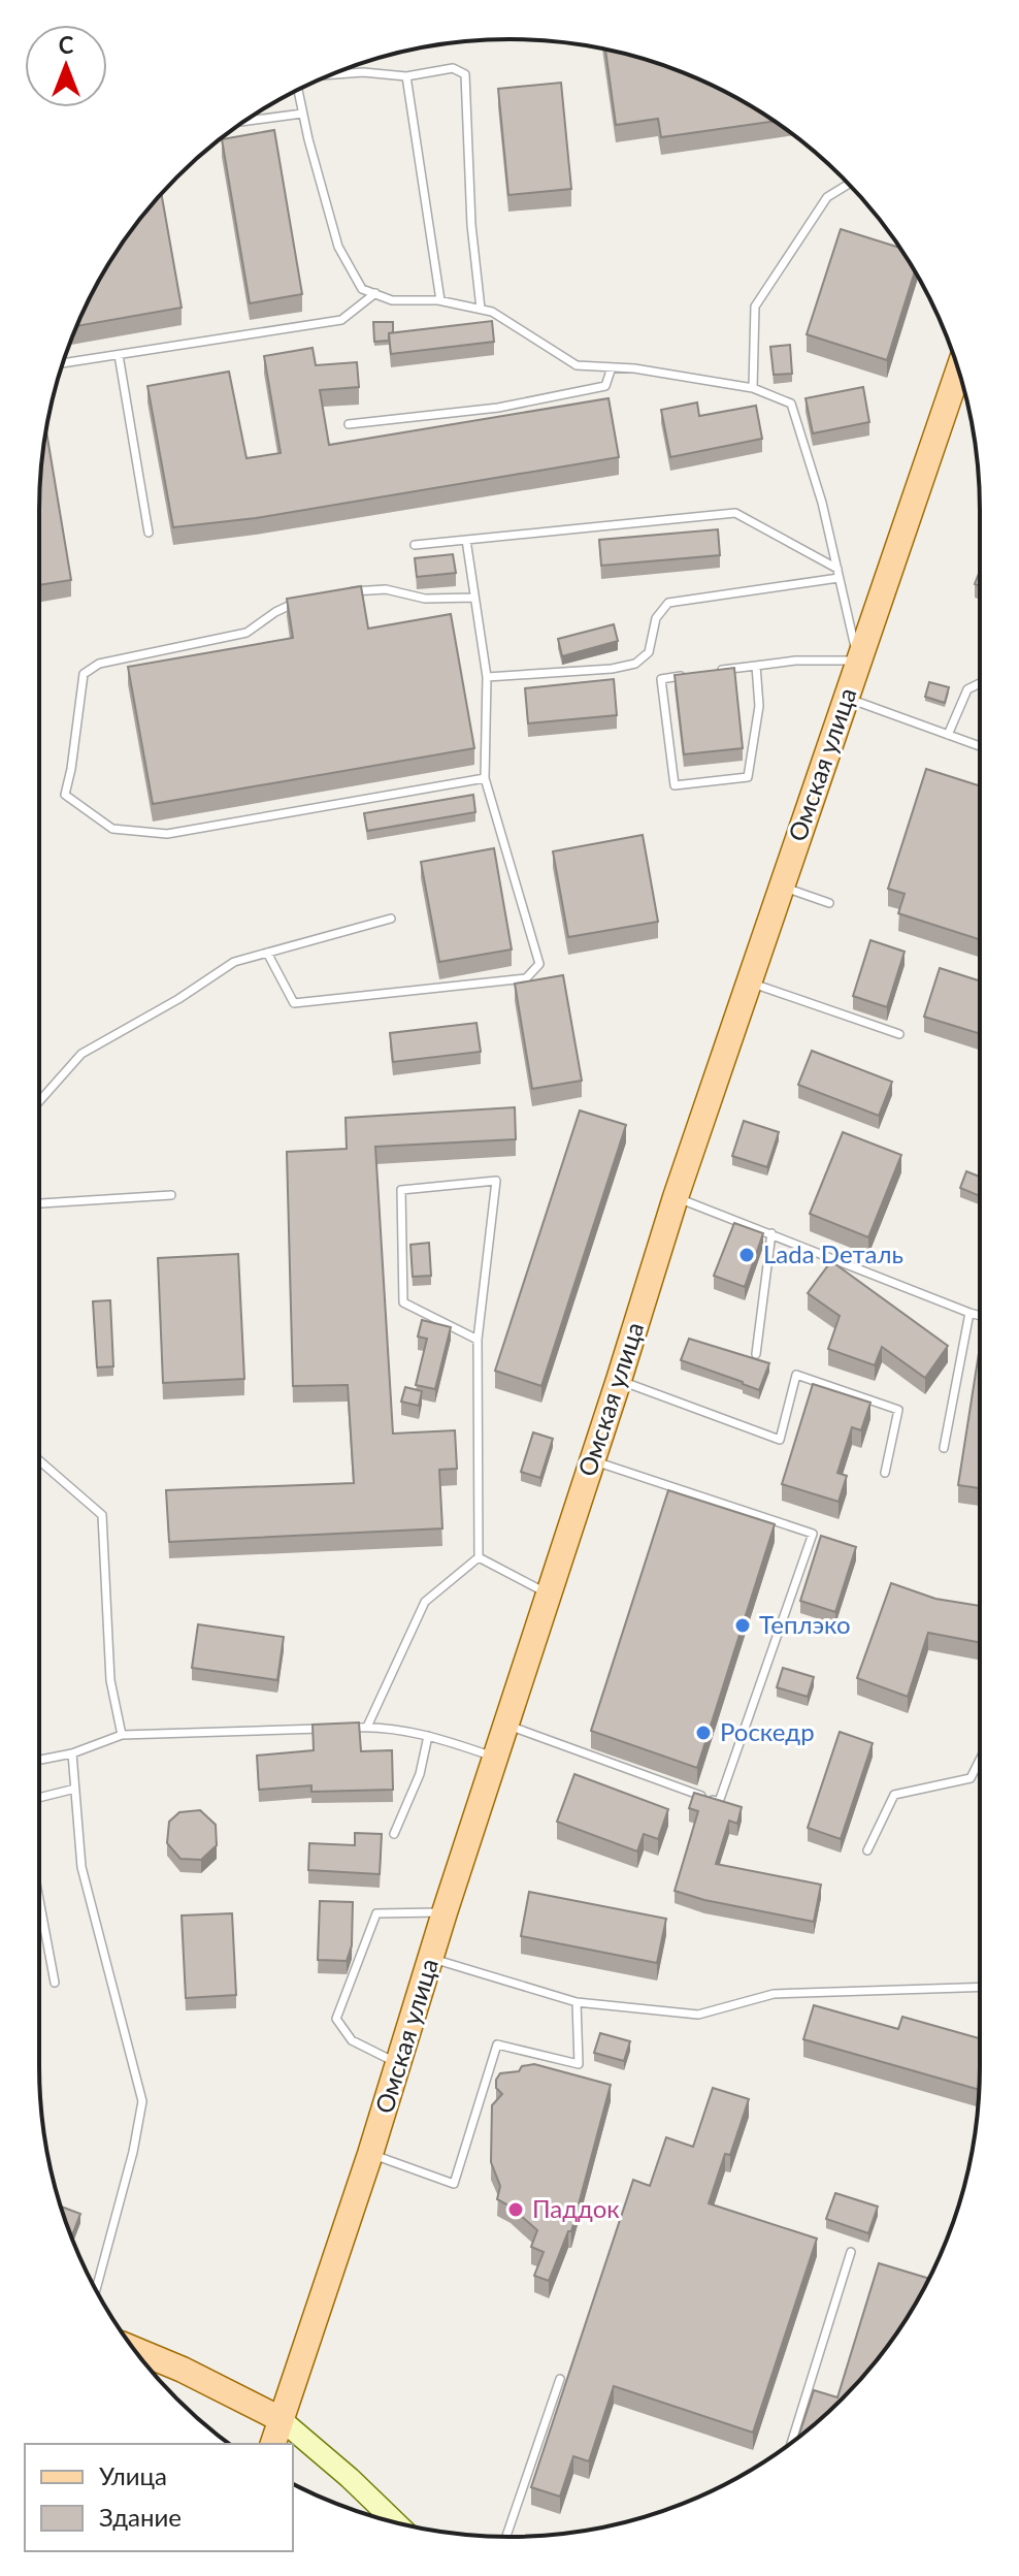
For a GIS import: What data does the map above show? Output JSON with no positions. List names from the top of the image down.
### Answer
{
  "streets": {
    "main road": ["Омская улица"]
  },
  "places": [
    "Lada Dеталь",
    "Теплэко",
    "Роскедр",
    "Паддок"
  ],
  "legend": ["Улица", "Здание"],
  "north": "top"
}
